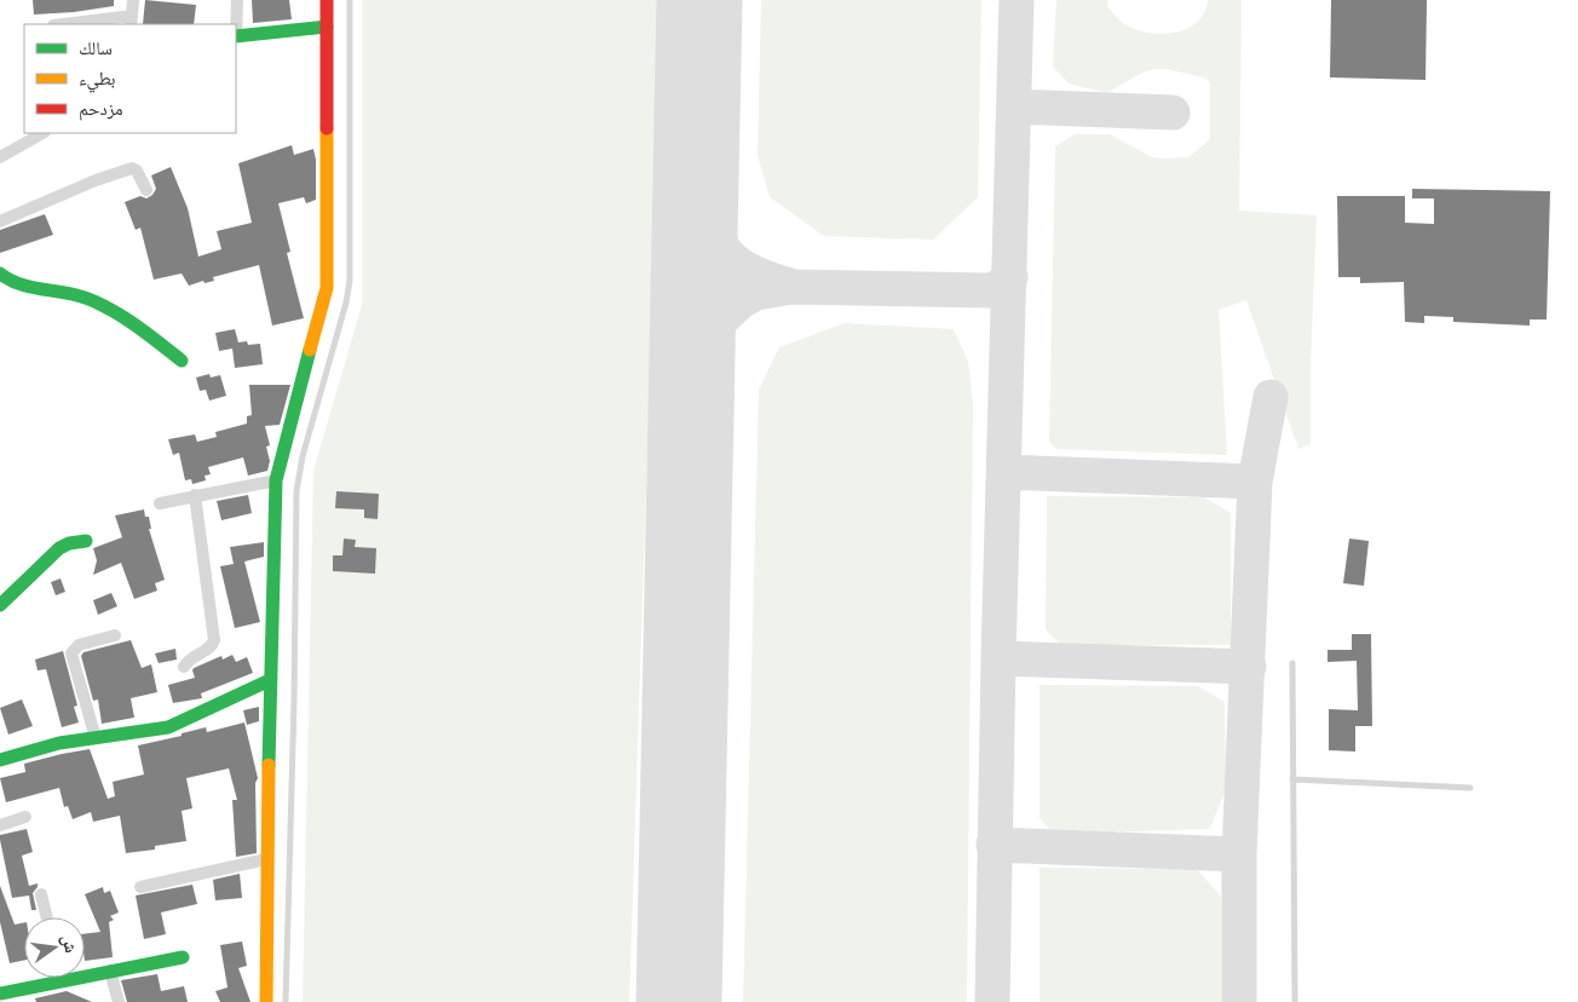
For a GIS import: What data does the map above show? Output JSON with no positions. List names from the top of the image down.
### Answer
{
  "legend": ["سالك", "بطيء", "مزدحم"],
  "north": "right"
}
